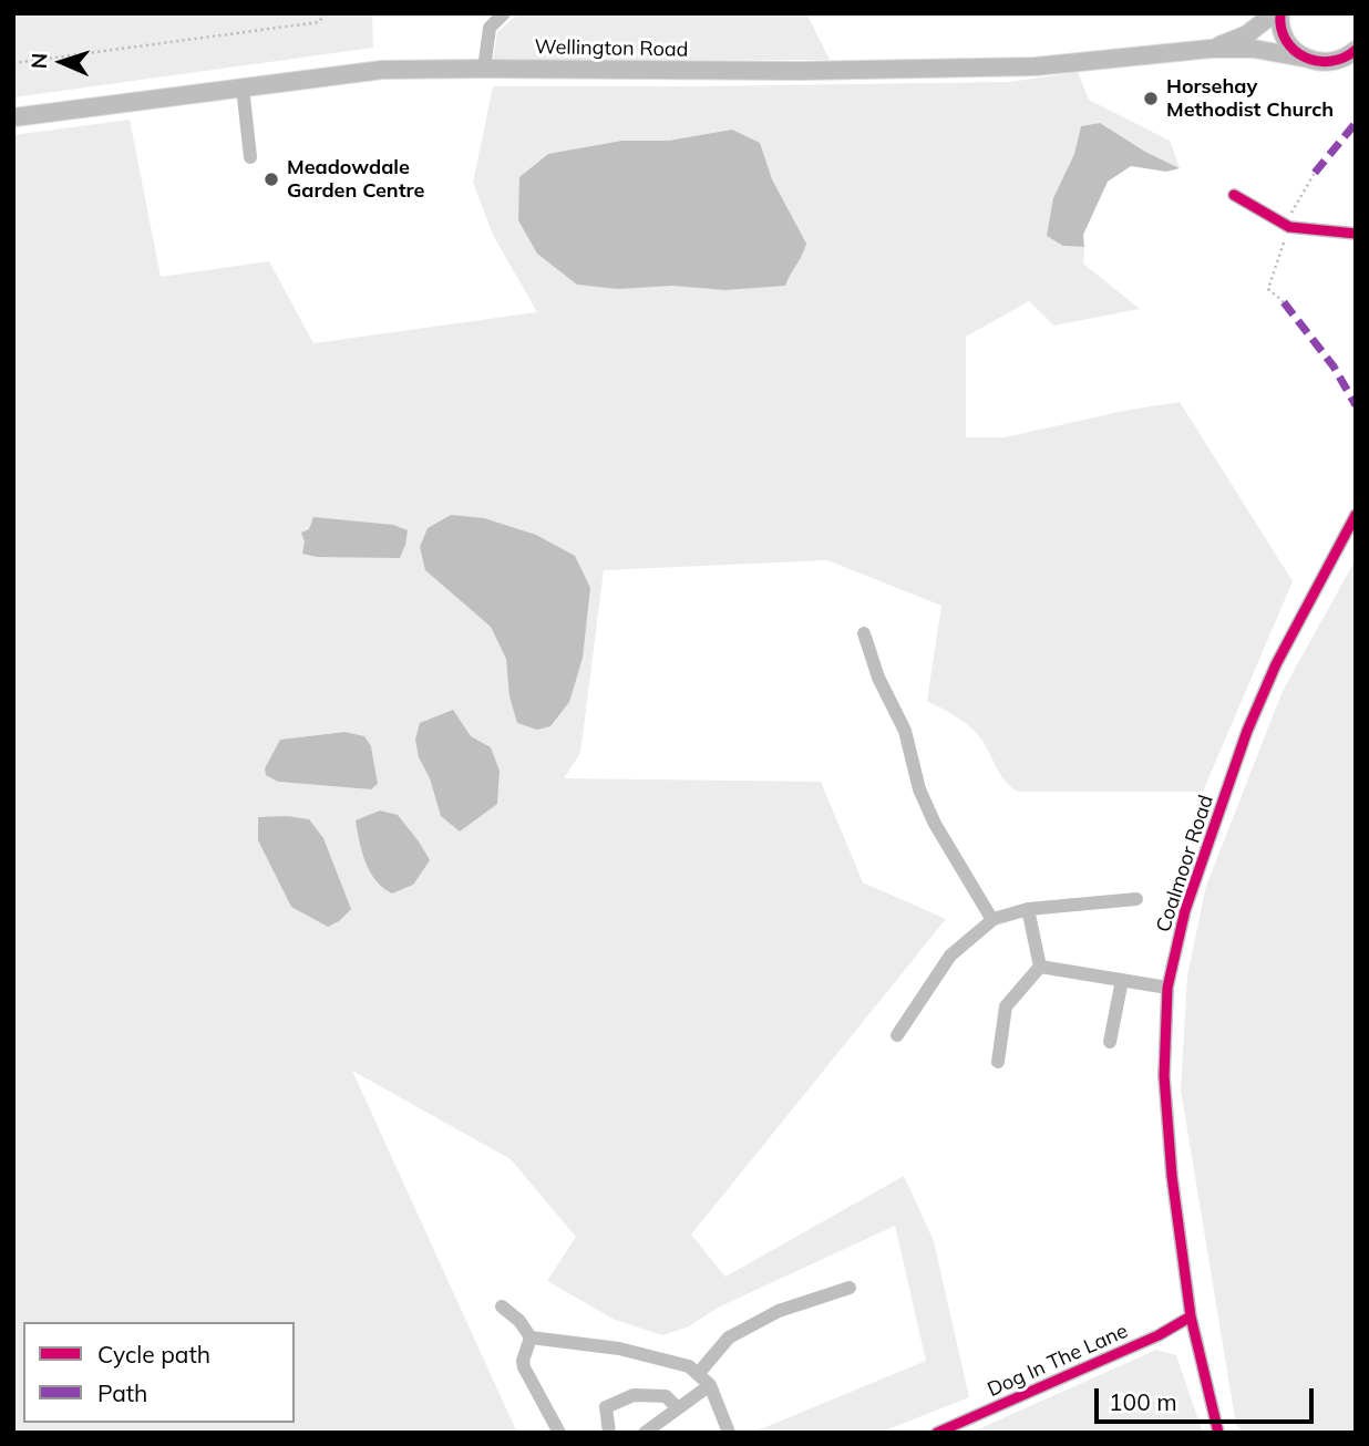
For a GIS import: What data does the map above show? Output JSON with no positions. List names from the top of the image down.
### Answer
{
  "streets": {
    "main road": ["Wellington Road"],
    "street": ["Coalmoor Road", "Dog In The Lane"]
  },
  "crossings": [
    ["Coalmoor Road", "Dog In The Lane"]
  ],
  "places": ["Horsehay Methodist Church", "Meadowdale Garden Centre"],
  "legend": ["Cycle path", "Path"],
  "scale_bar": "100 m",
  "north": "left"
}
